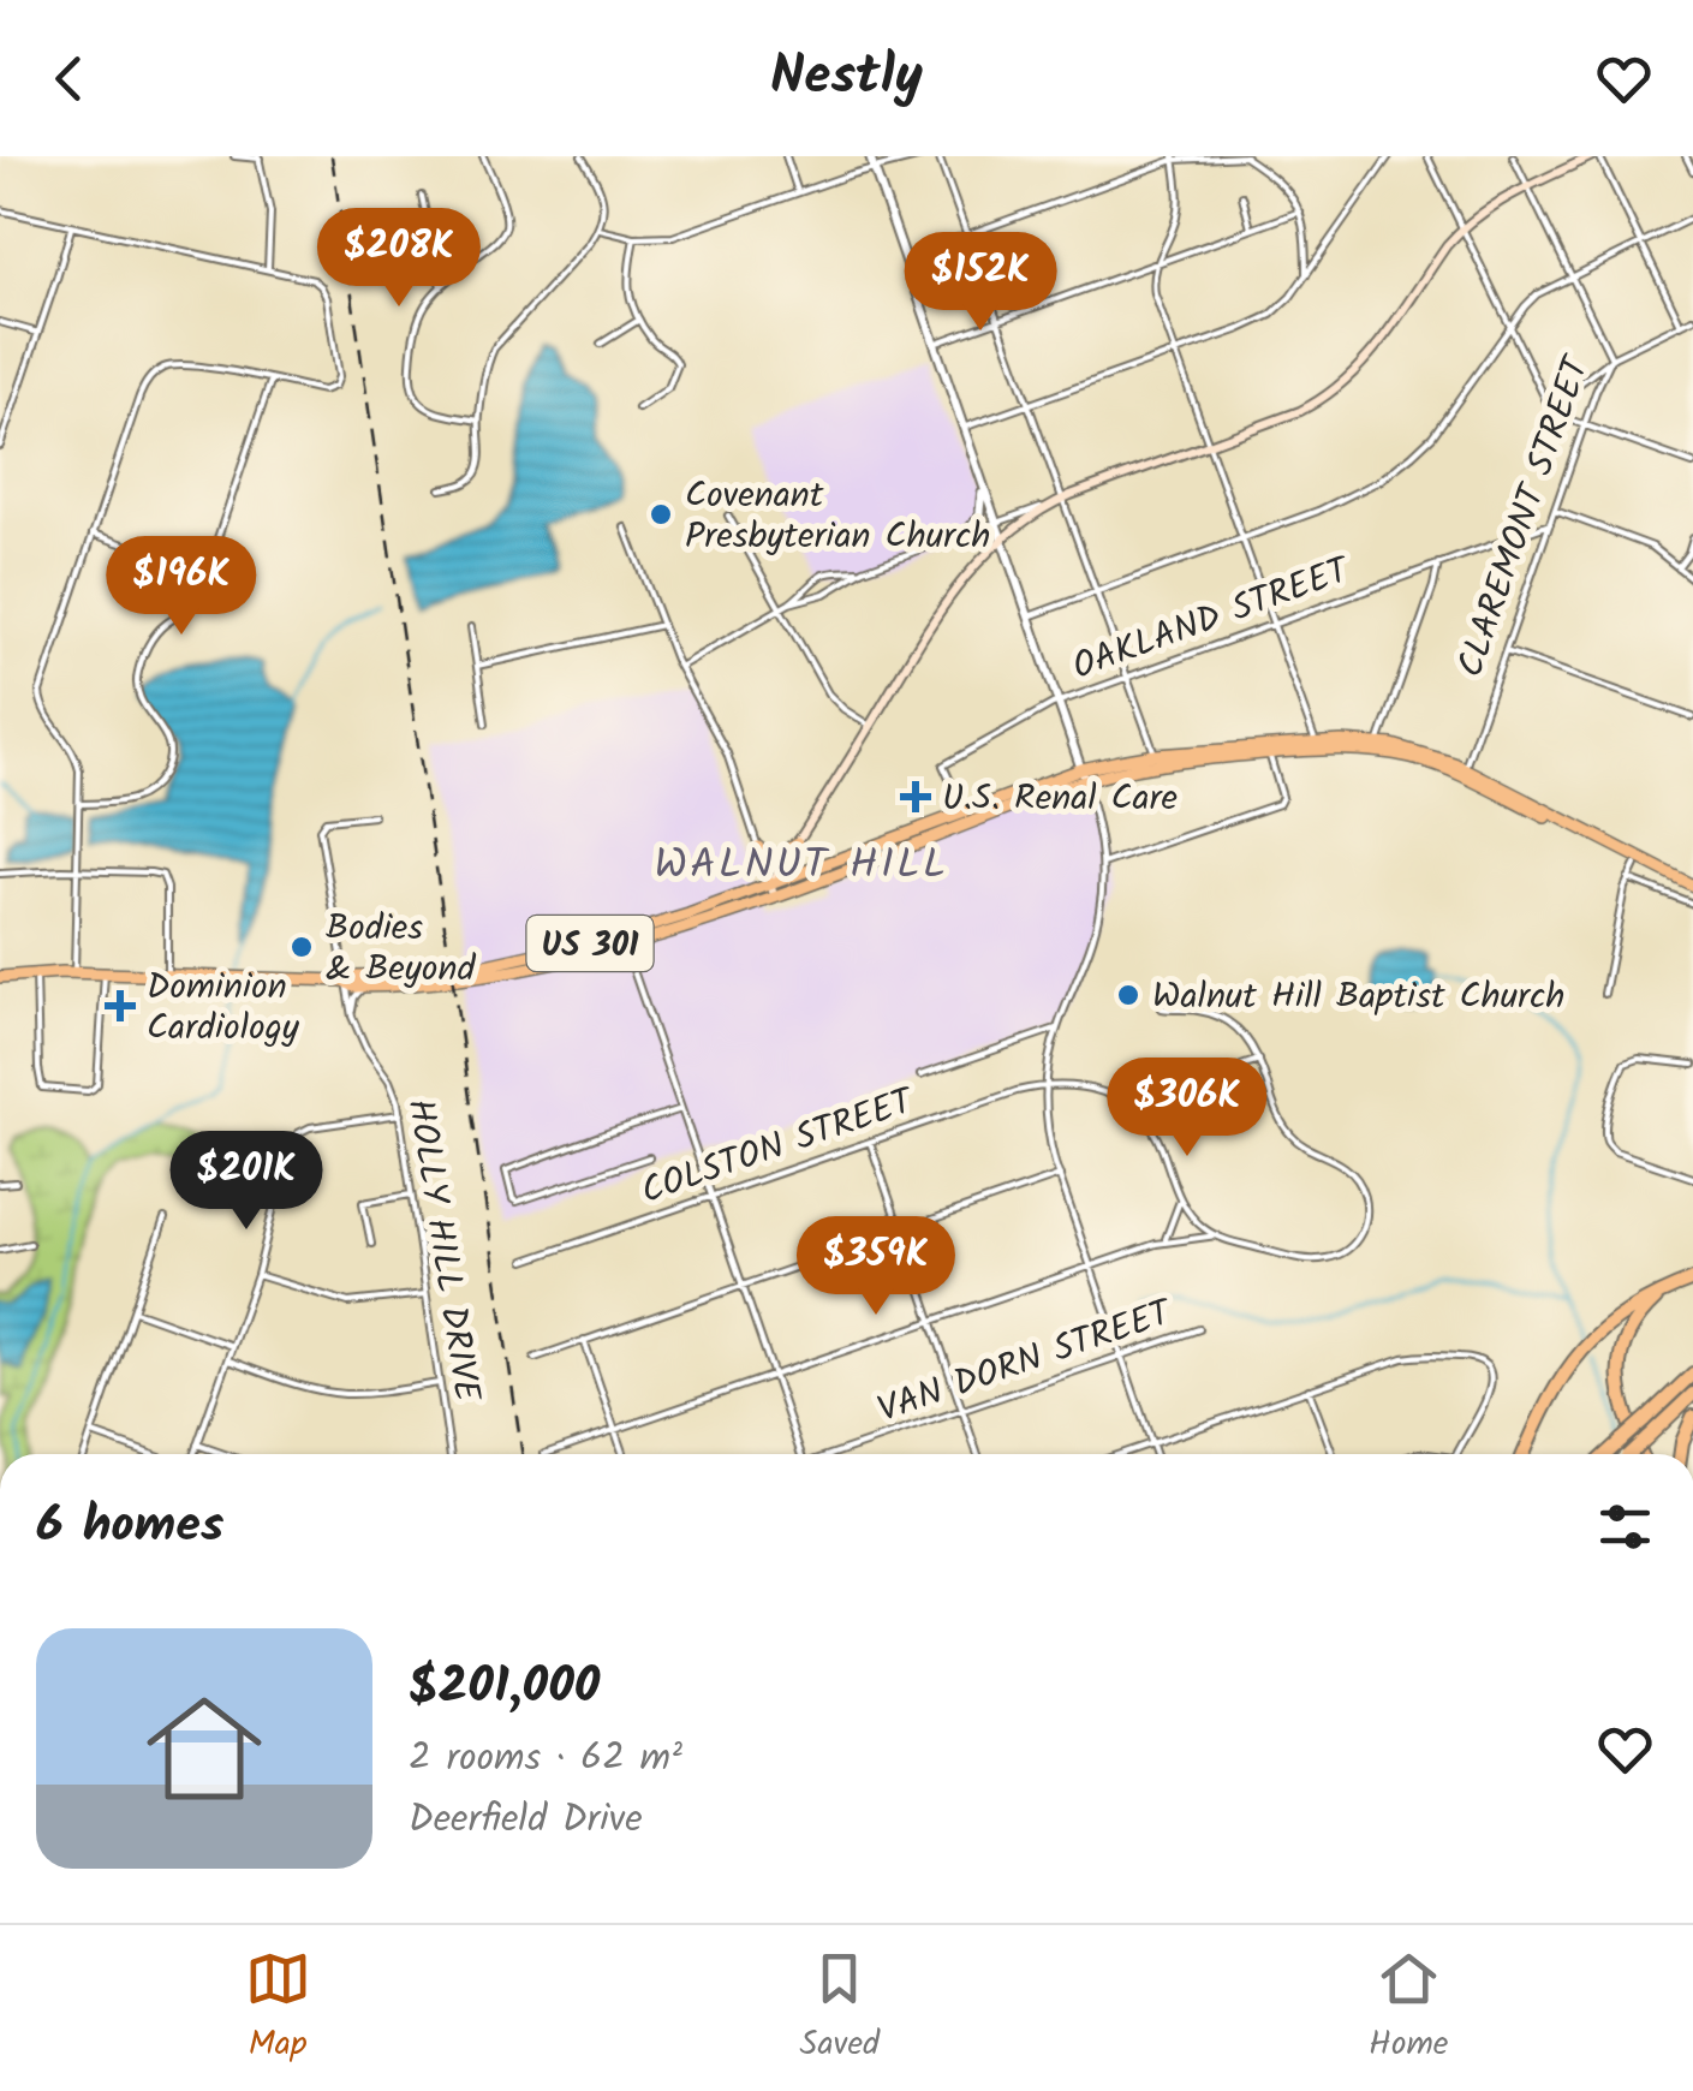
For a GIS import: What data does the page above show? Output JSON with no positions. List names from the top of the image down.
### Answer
{
  "streets": {
    "main road": ["US 301"],
    "street": [
      "CLAREMONT STREET",
      "OAKLAND STREET",
      "COLSTON STREET",
      "HOLLY HILL DRIVE",
      "VAN DORN STREET"
    ]
  },
  "crossings": [
    ["CLAREMONT STREET", "OAKLAND STREET"],
    ["CLAREMONT STREET", "US 301"],
    ["OAKLAND STREET", "US 301"],
    ["US 301", "HOLLY HILL DRIVE"]
  ],
  "districts": ["WALNUT HILL"],
  "places": {
    "other": ["Covenant Presbyterian Church", "Bodies & Beyond", "Walnut Hill Baptist Church"],
    "health": ["U.S. Renal Care", "Dominion Cardiology"]
  },
  "page": {
    "header": "Nestly",
    "price": [
      "$208K",
      "$152K",
      "$196K",
      "$306K",
      "$201K",
      "$359K"
    ],
    "heading": "6 homes",
    "list": [
      {
        "name": "$201,000",
        "note": "2 rooms · 62 m² · Deerfield Drive"
      }
    ],
    "tabs": ["Map", "Saved", "Home"]
  }
}
